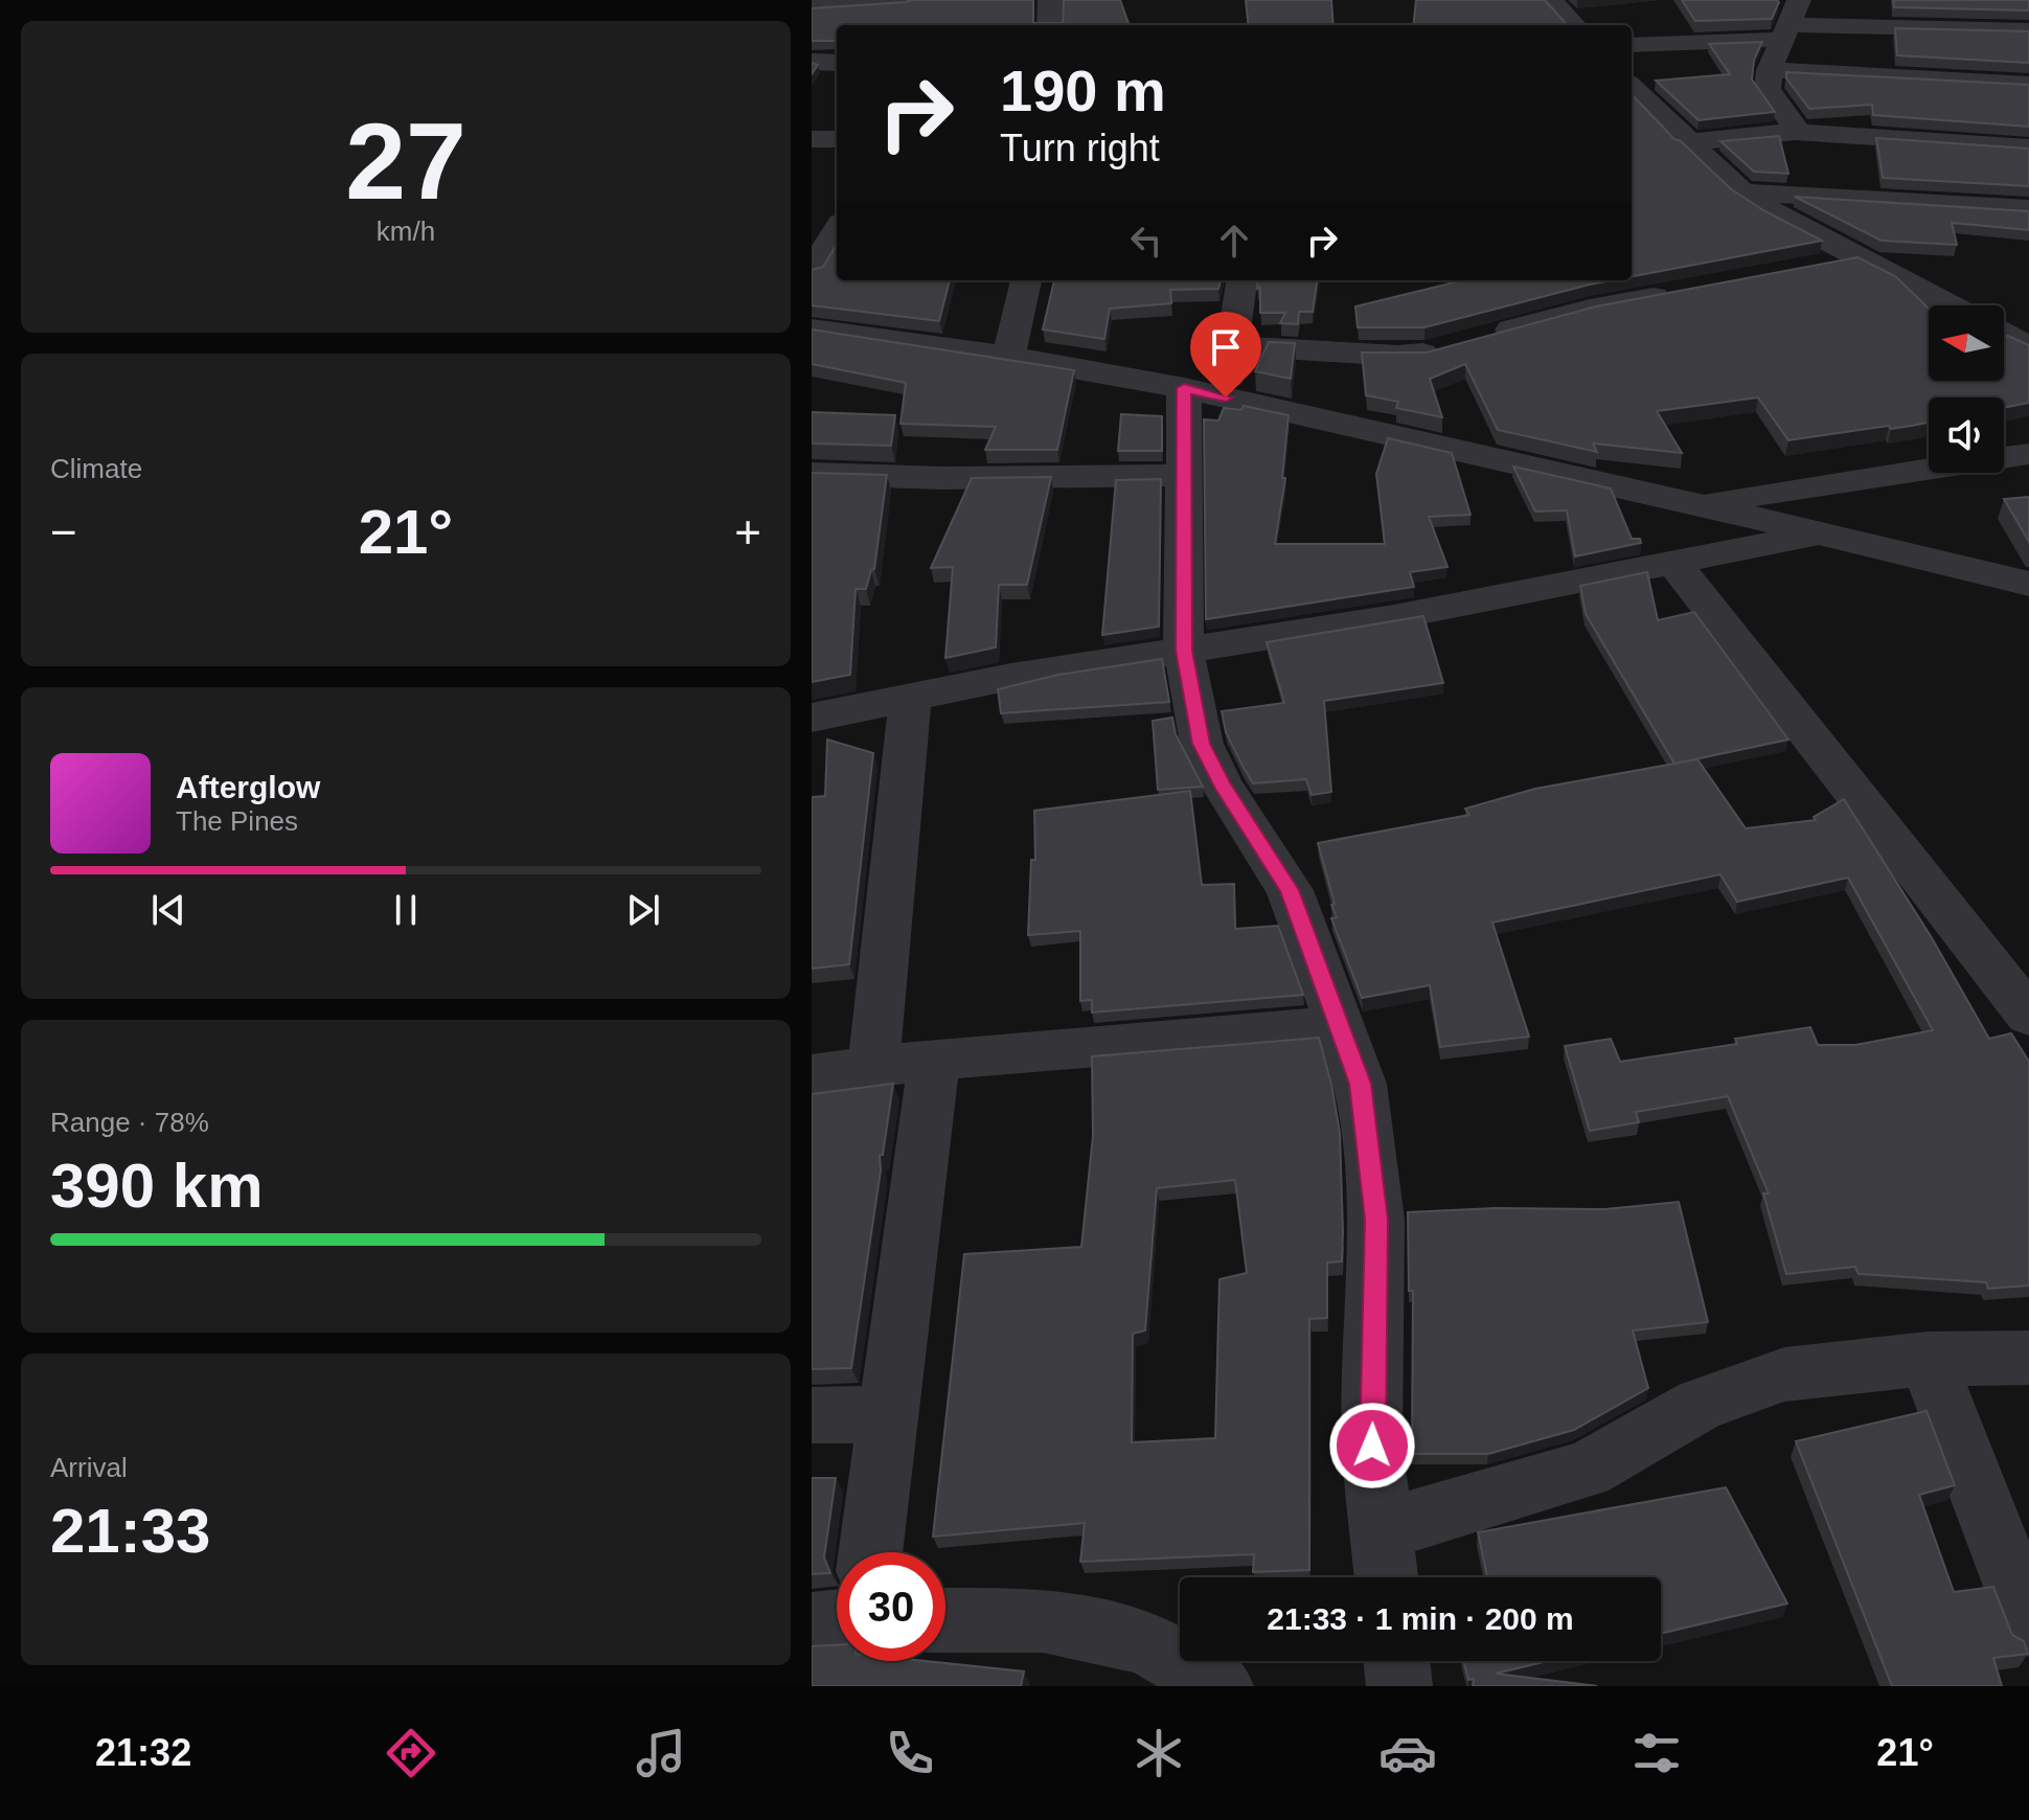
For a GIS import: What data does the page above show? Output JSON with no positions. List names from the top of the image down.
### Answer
{
  "north": "left",
  "page": {
    "tile": [
      ["27", "km/h"],
      "Climate",
      ["Range · 78%", "390 km"],
      ["Arrival", "21:33"]
    ],
    "turn": ["190 m", "Turn right"],
    "heat": ["−", "21°", "+"],
    "song": ["Afterglow", "The Pines"],
    "limit": "30",
    "trip": "21:33 · 1 min · 200 m",
    "tabs": ["21:32", "21°"]
  }
}
